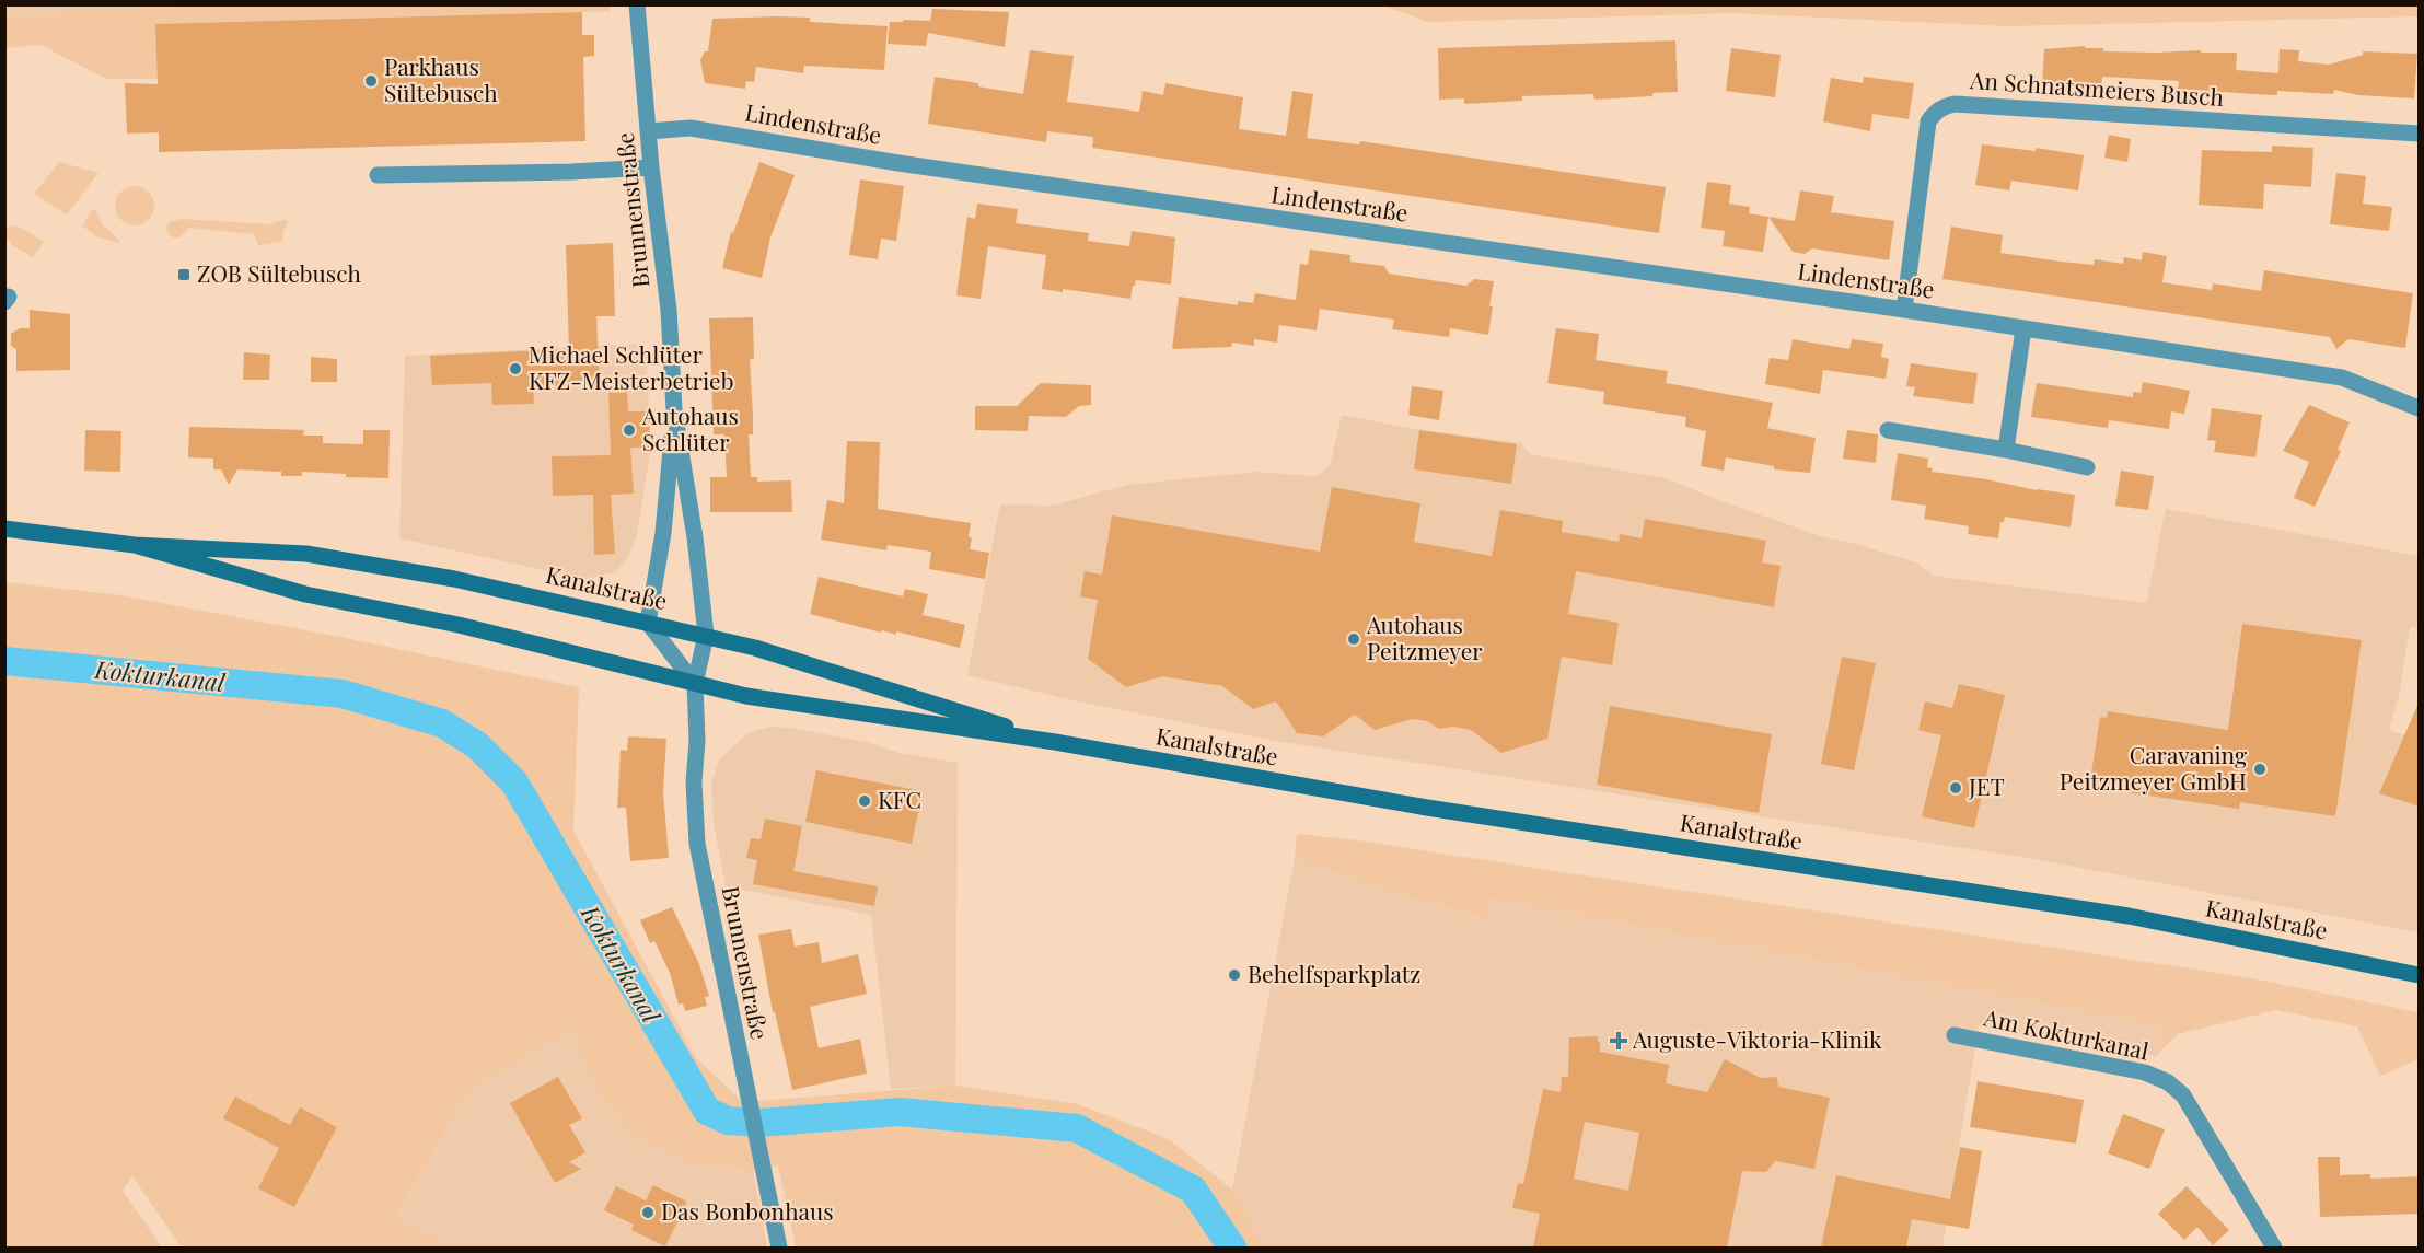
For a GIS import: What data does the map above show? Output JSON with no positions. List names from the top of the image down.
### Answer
{
  "streets": {
    "main road": ["Kanalstraße"],
    "street": [
      "An Schnatsmeiers Busch",
      "Lindenstraße",
      "Brunnenstraße",
      "Am Kokturkanal"
    ]
  },
  "crossings": [
    ["An Schnatsmeiers Busch", "Lindenstraße"],
    ["Lindenstraße", "Brunnenstraße"],
    ["Brunnenstraße", "Kanalstraße"]
  ],
  "water": ["Kokturkanal"],
  "places": {
    "other": [
      "Parkhaus Sültebusch",
      "Michael Schlüter KFZ-Meisterbetrieb",
      "Autohaus Schlüter",
      "Autohaus Peitzmeyer",
      "Caravaning Peitzmeyer GmbH",
      "JET",
      "KFC",
      "Behelfsparkplatz",
      "Das Bonbonhaus"
    ],
    "transit": ["ZOB Sültebusch"],
    "health": ["Auguste-Viktoria-Klinik"]
  }
}
